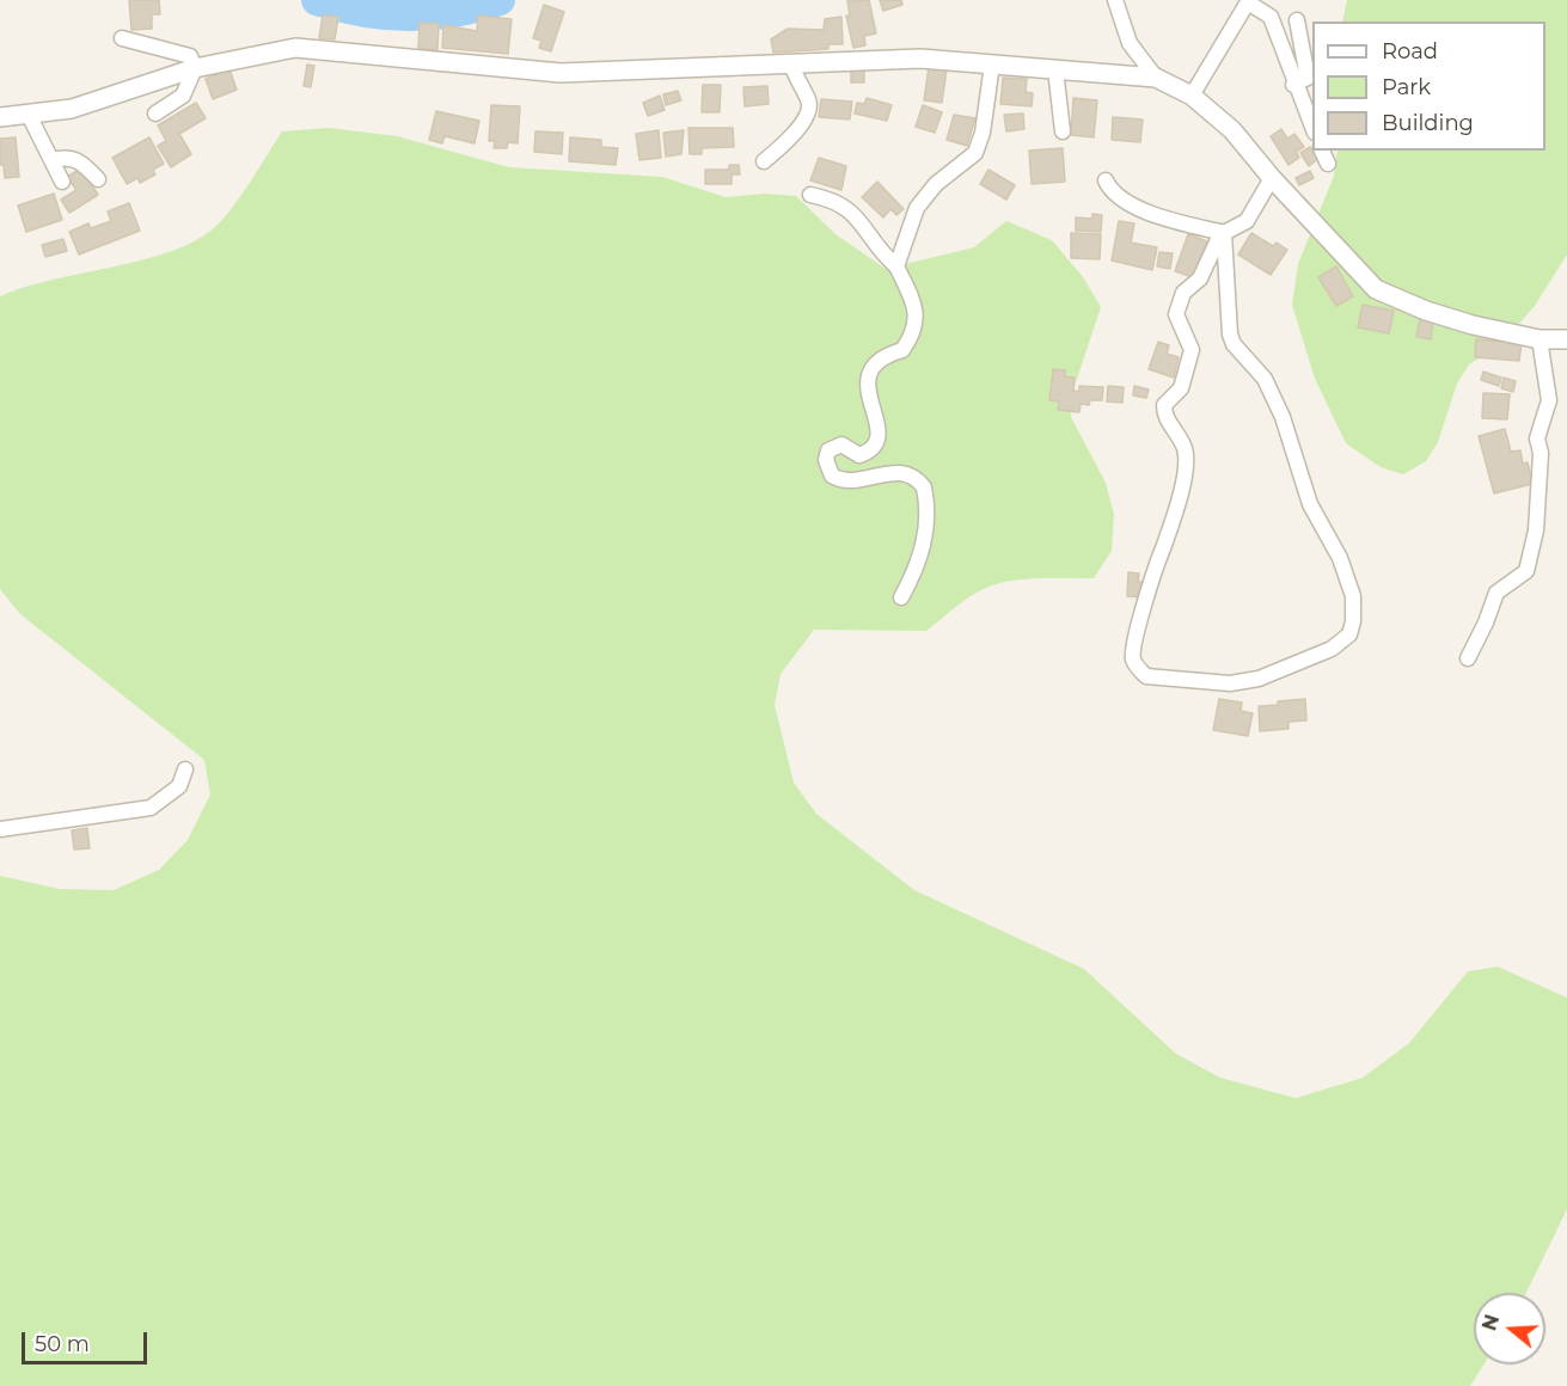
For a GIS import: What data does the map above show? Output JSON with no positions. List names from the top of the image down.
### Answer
{
  "legend": ["Road", "Park", "Building"],
  "scale_bar": "50 m",
  "north": "left"
}
